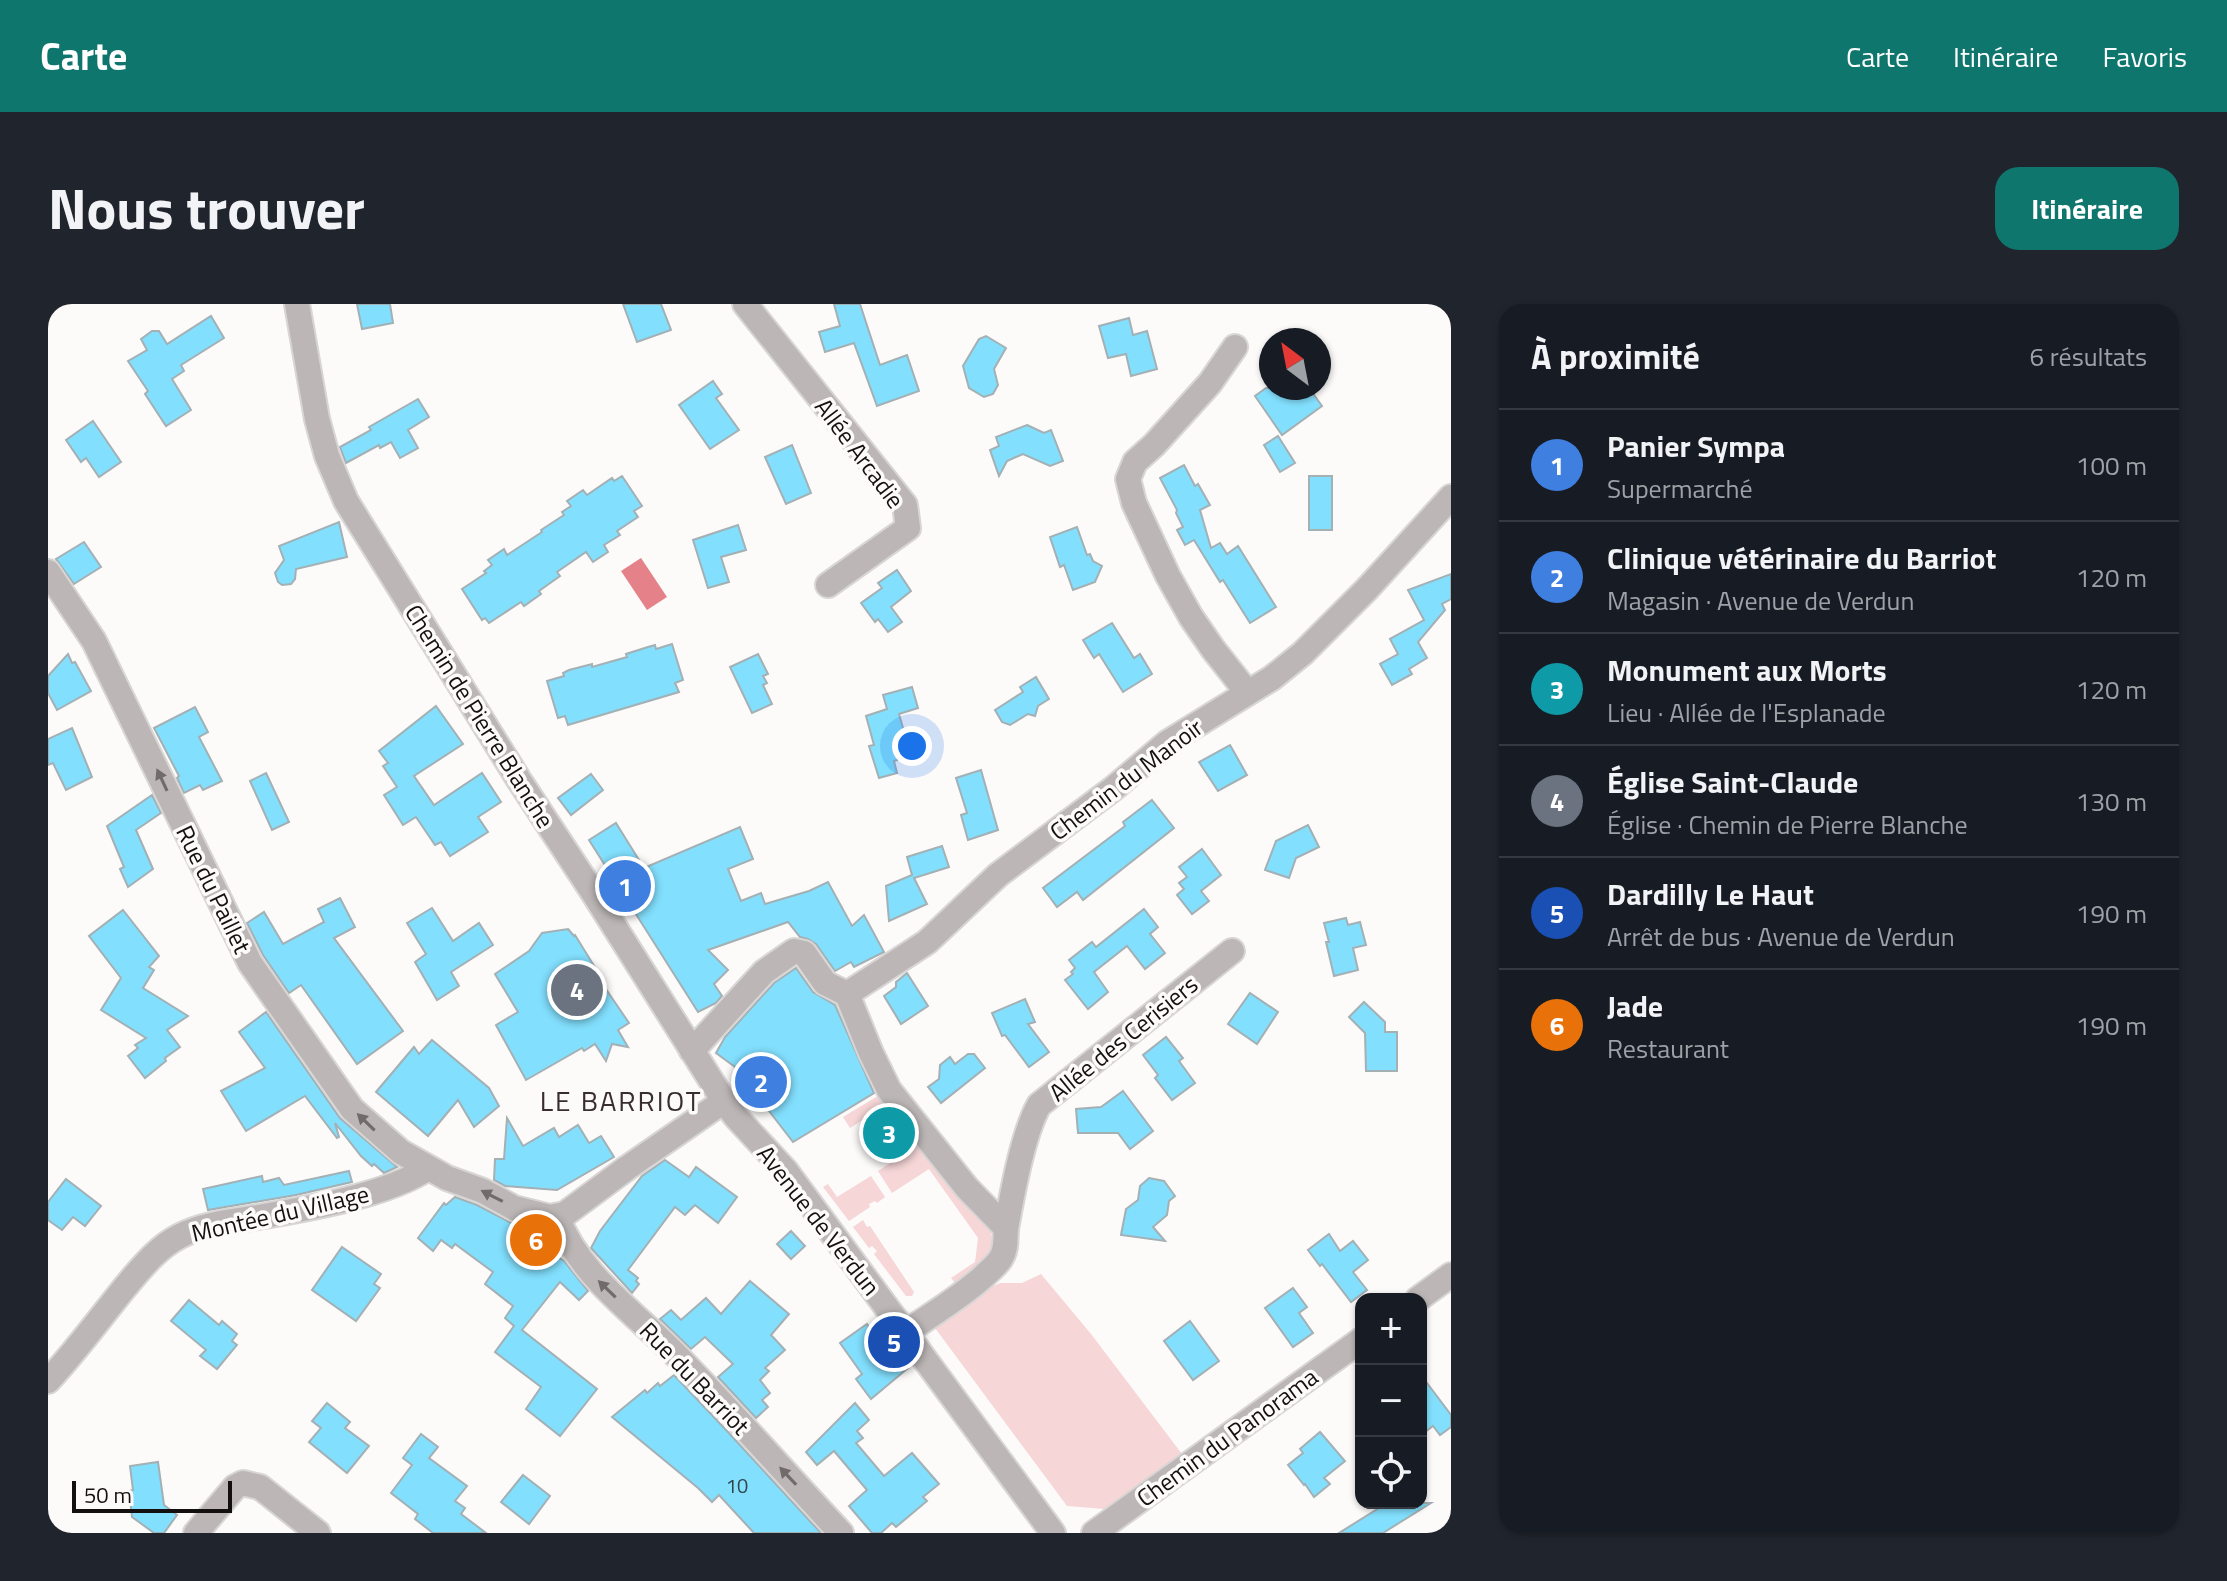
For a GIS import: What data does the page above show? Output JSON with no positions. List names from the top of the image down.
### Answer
{
  "streets": {
    "street": [
      "Allée Arcadie",
      "Chemin de Pierre Blanche",
      "Chemin du Manoir",
      "Rue du Paillet",
      "Allée des Cerisiers",
      "Montée du Village",
      "Avenue de Verdun",
      "Rue du Barriot",
      "Chemin du Panorama"
    ]
  },
  "crossings": [
    ["Chemin de Pierre Blanche", "Avenue de Verdun"],
    ["Rue du Paillet", "Montée du Village"],
    ["Rue du Paillet", "Rue du Barriot"],
    ["Allée des Cerisiers", "Avenue de Verdun"]
  ],
  "one_way": ["Rue du Paillet", "Rue du Barriot"],
  "districts": ["LE BARRIOT"],
  "house_numbers": ["10"],
  "scale_bar": "50 m",
  "north": "top left",
  "page": {
    "header": "Carte",
    "nav": ["Carte", "Itinéraire", "Favoris"],
    "title": "Nous trouver",
    "buttons": "Itinéraire",
    "heading": ["À proximité", "6 résultats"],
    "list": [
      {
        "mark": "1",
        "name": "Panier Sympa",
        "note": "Supermarché",
        "value": "100 m"
      },
      {
        "mark": "2",
        "name": "Clinique vétérinaire du Barriot",
        "note": "Magasin · Avenue de Verdun",
        "value": "120 m"
      },
      {
        "mark": "3",
        "name": "Monument aux Morts",
        "note": "Lieu · Allée de l'Esplanade",
        "value": "120 m"
      },
      {
        "mark": "4",
        "name": "Église Saint-Claude",
        "note": "Église · Chemin de Pierre Blanche",
        "value": "130 m"
      },
      {
        "mark": "5",
        "name": "Dardilly Le Haut",
        "note": "Arrêt de bus · Avenue de Verdun",
        "value": "190 m"
      },
      {
        "mark": "6",
        "name": "Jade",
        "note": "Restaurant",
        "value": "190 m"
      }
    ],
    "pins": [
      "1",
      "4",
      "2",
      "3",
      "6",
      "5"
    ],
    "map_buttons": ["+", "−"],
    "scale": "50 m"
  }
}
